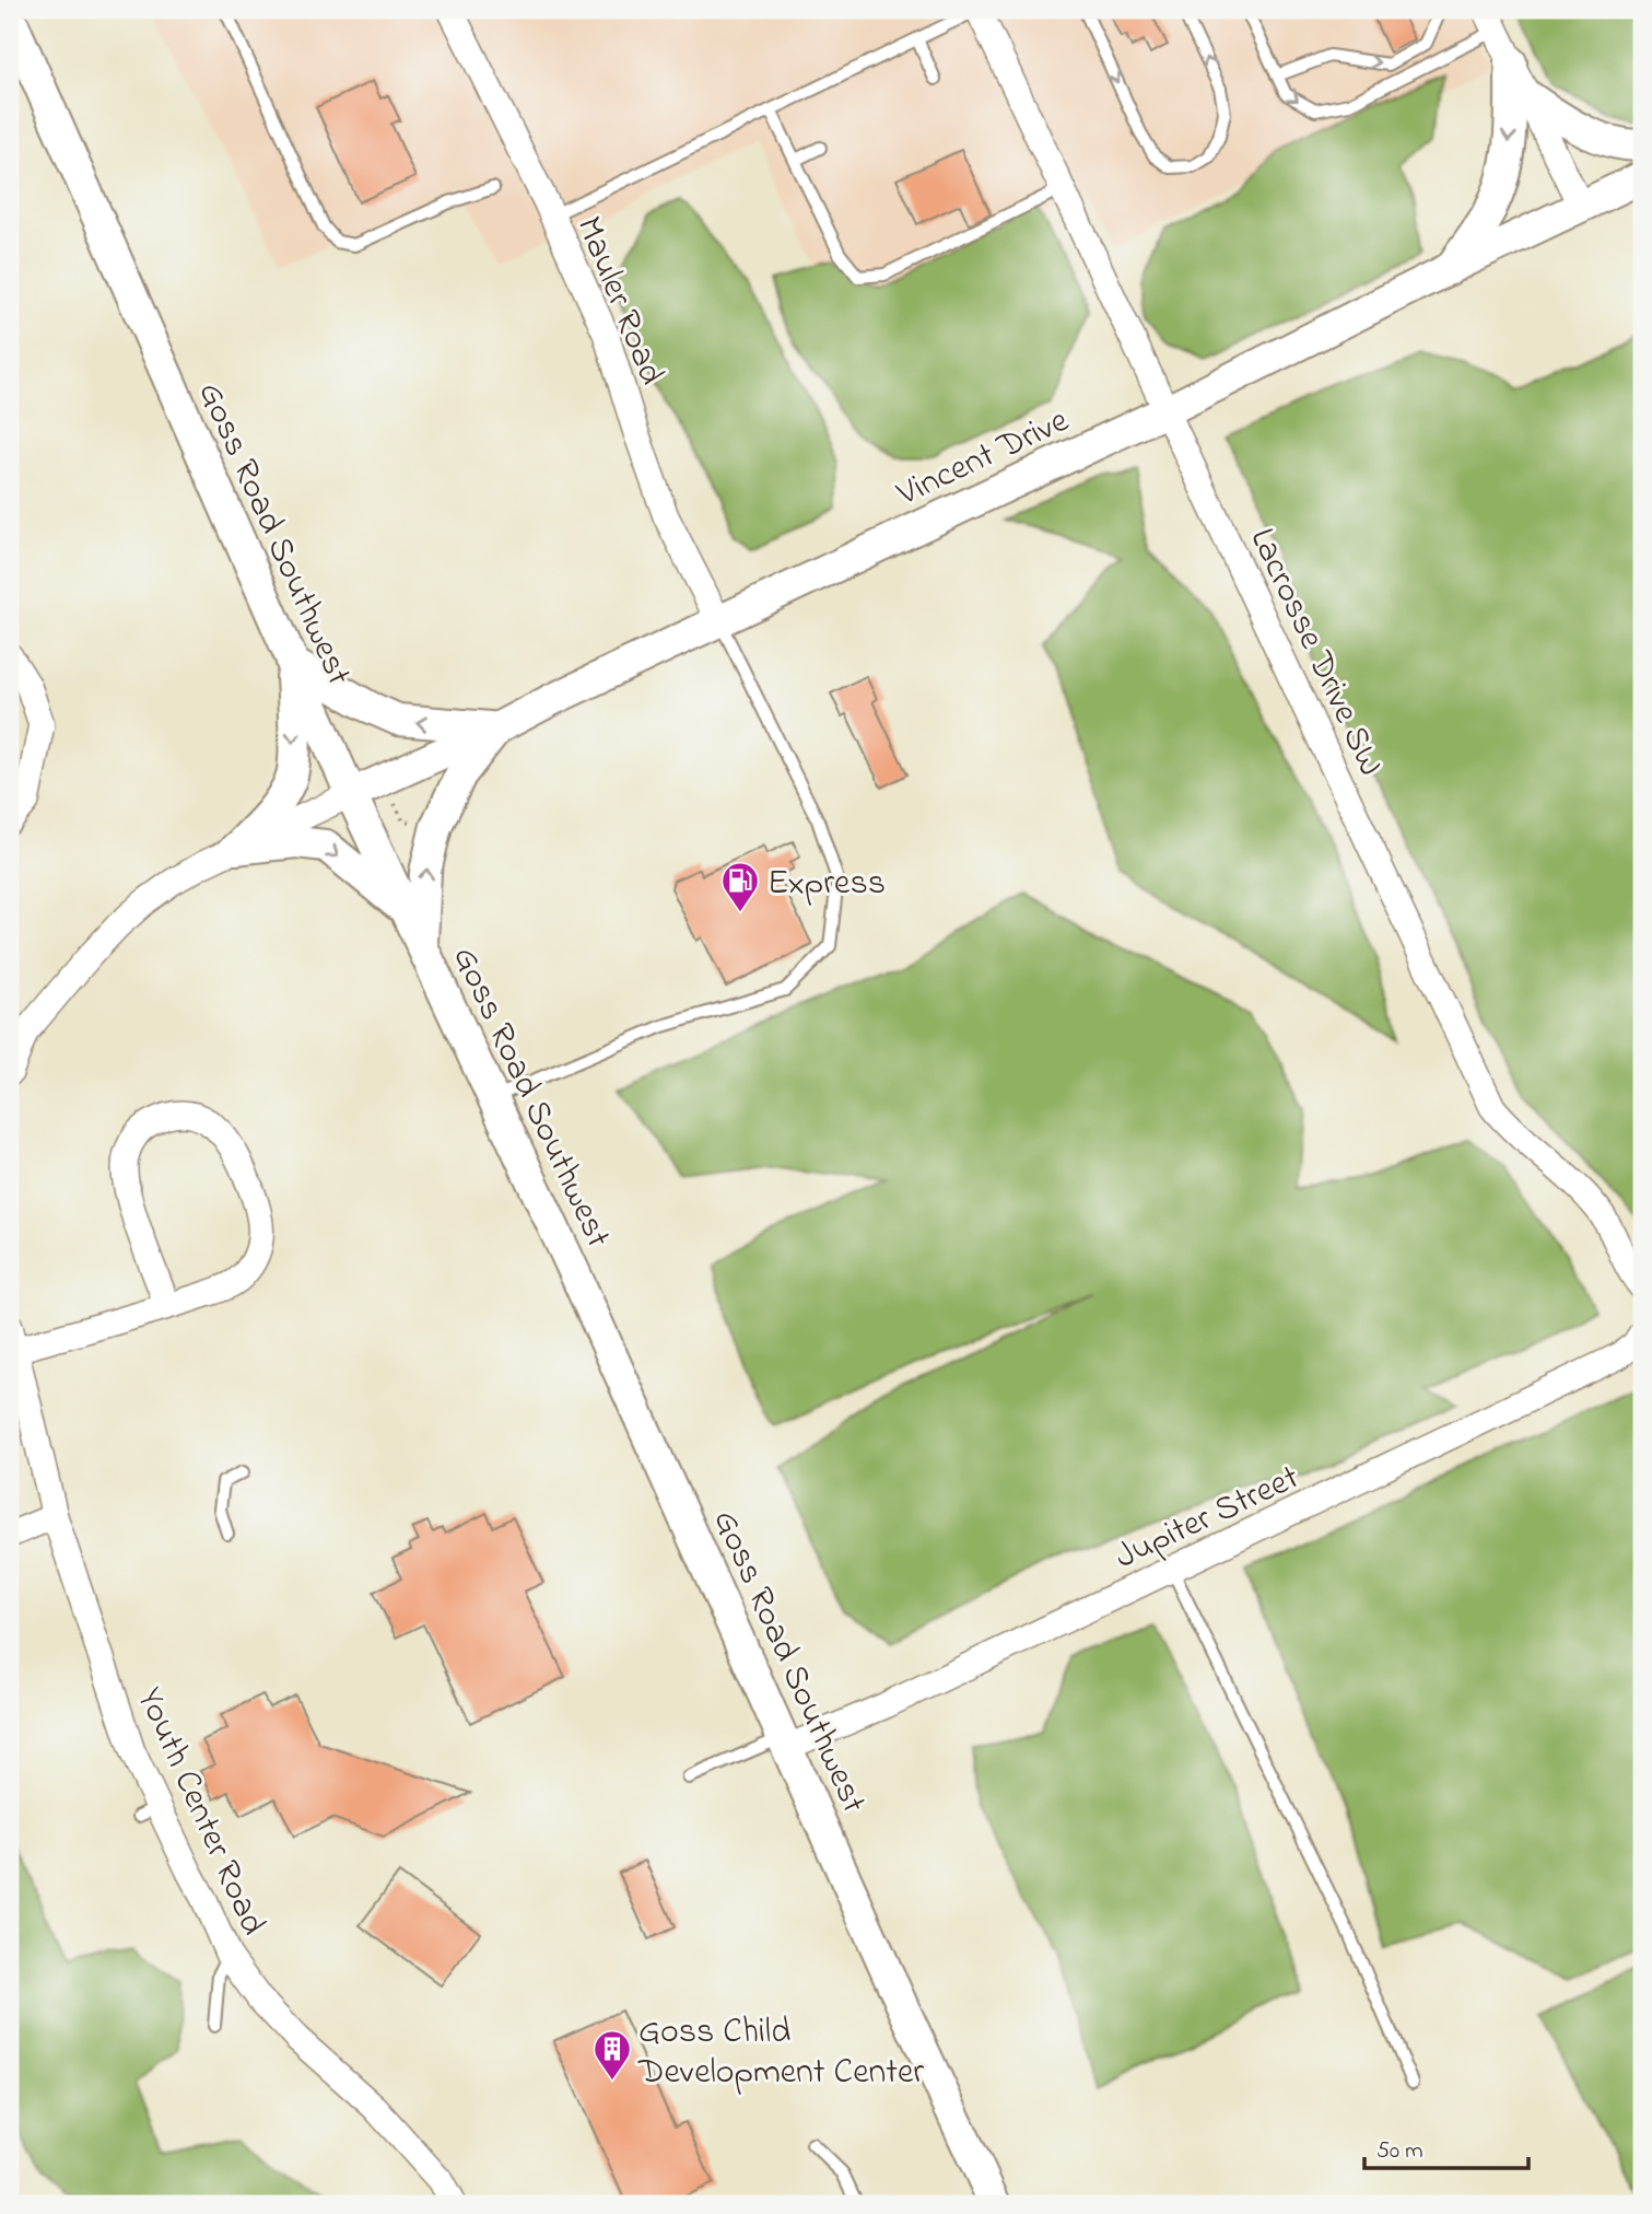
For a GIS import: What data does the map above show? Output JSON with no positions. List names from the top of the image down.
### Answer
{
  "streets": {
    "street": [
      "Mauler Road",
      "Vincent Drive",
      "Goss Road Southwest",
      "Lacrosse Drive SW",
      "Jupiter Street",
      "Youth Center Road"
    ]
  },
  "crossings": [
    ["Mauler Road", "Vincent Drive"],
    ["Vincent Drive", "Goss Road Southwest"],
    ["Vincent Drive", "Lacrosse Drive SW"],
    ["Goss Road Southwest", "Jupiter Street"]
  ],
  "places": {
    "fuel station": ["Express"],
    "building": ["Goss Child Development Center"]
  },
  "scale_bar": "50 m"
}
